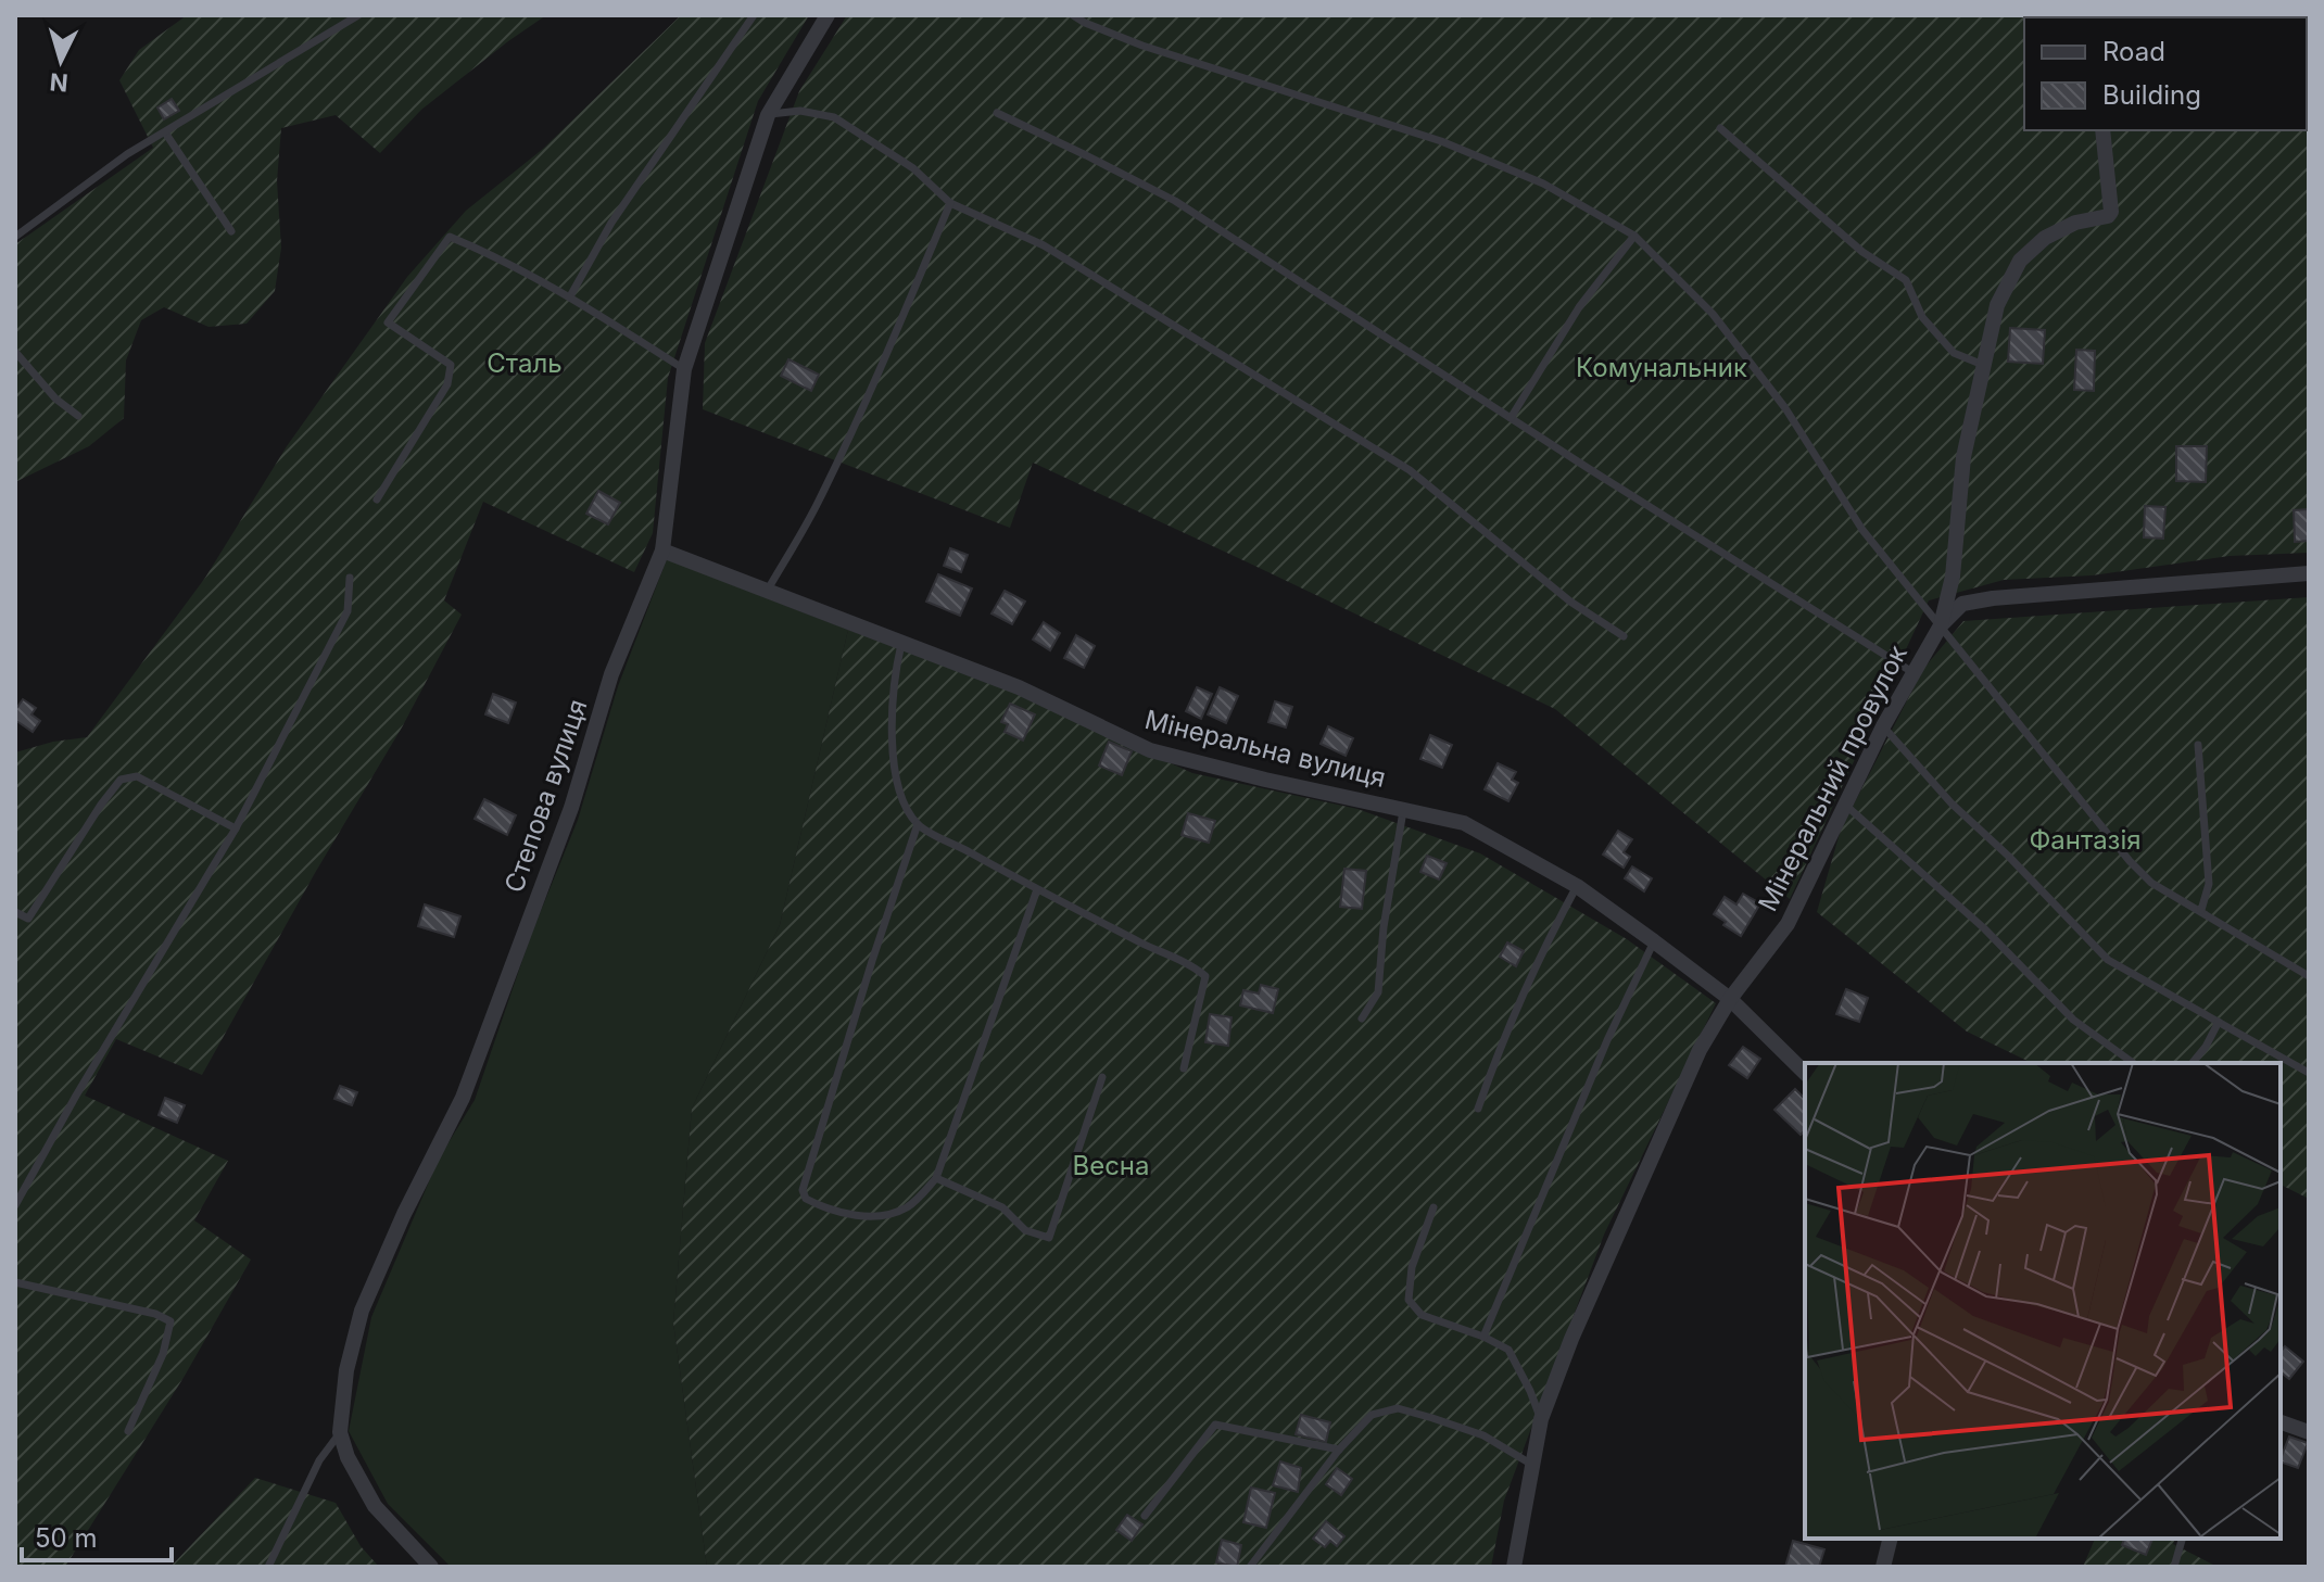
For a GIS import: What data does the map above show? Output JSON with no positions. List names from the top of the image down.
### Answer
{
  "streets": {
    "street": ["Мінеральна вулиця", "Мінеральний провулок", "Степова вулиця"]
  },
  "crossings": [
    ["Мінеральна вулиця", "Мінеральний провулок"],
    ["Мінеральна вулиця", "Степова вулиця"]
  ],
  "parks": [
    "Сталь",
    "Комунальник",
    "Фантазія",
    "Весна"
  ],
  "legend": ["Road", "Building"],
  "scale_bar": "50 m",
  "north": "bottom"
}
